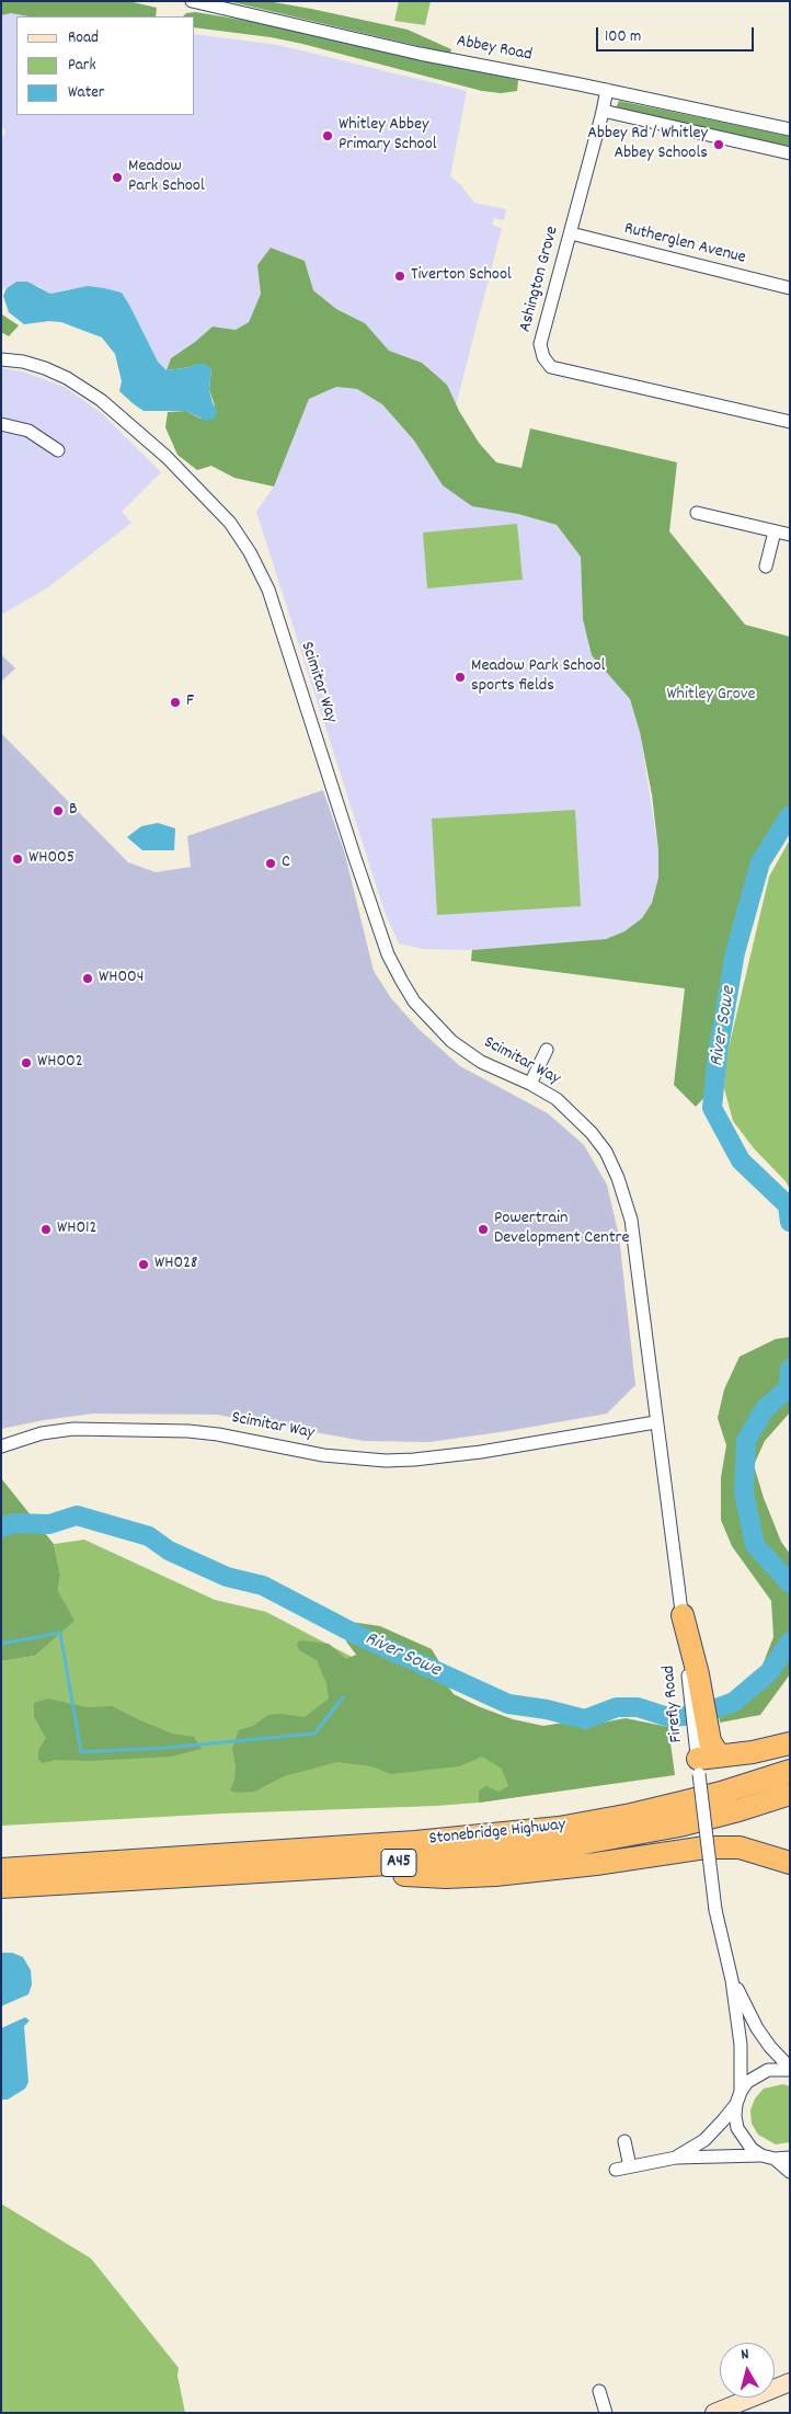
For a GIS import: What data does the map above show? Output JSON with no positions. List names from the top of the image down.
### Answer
{
  "streets": {
    "highway": ["Stonebridge Highway", "A45"],
    "street": [
      "Abbey Road",
      "Rutherglen Avenue",
      "Ashington Grove",
      "Scimitar Way"
    ]
  },
  "crossings": [
    ["Abbey Road", "Ashington Grove"],
    ["Rutherglen Avenue", "Ashington Grove"]
  ],
  "water": ["River Sowe"],
  "parks": ["Whitley Grove"],
  "places": [
    "Whitley Abbey Primary School",
    "Abbey Rd / Whitley Abbey Schools",
    "Meadow Park School",
    "Tiverton School",
    "Meadow Park School sports fields",
    "F",
    "B",
    "WH005",
    "C",
    "WH004",
    "WH002",
    "WH012",
    "Powertrain Development Centre",
    "WH028"
  ],
  "legend": ["Road", "Park", "Water"],
  "scale_bar": "100 m",
  "north": "top"
}
